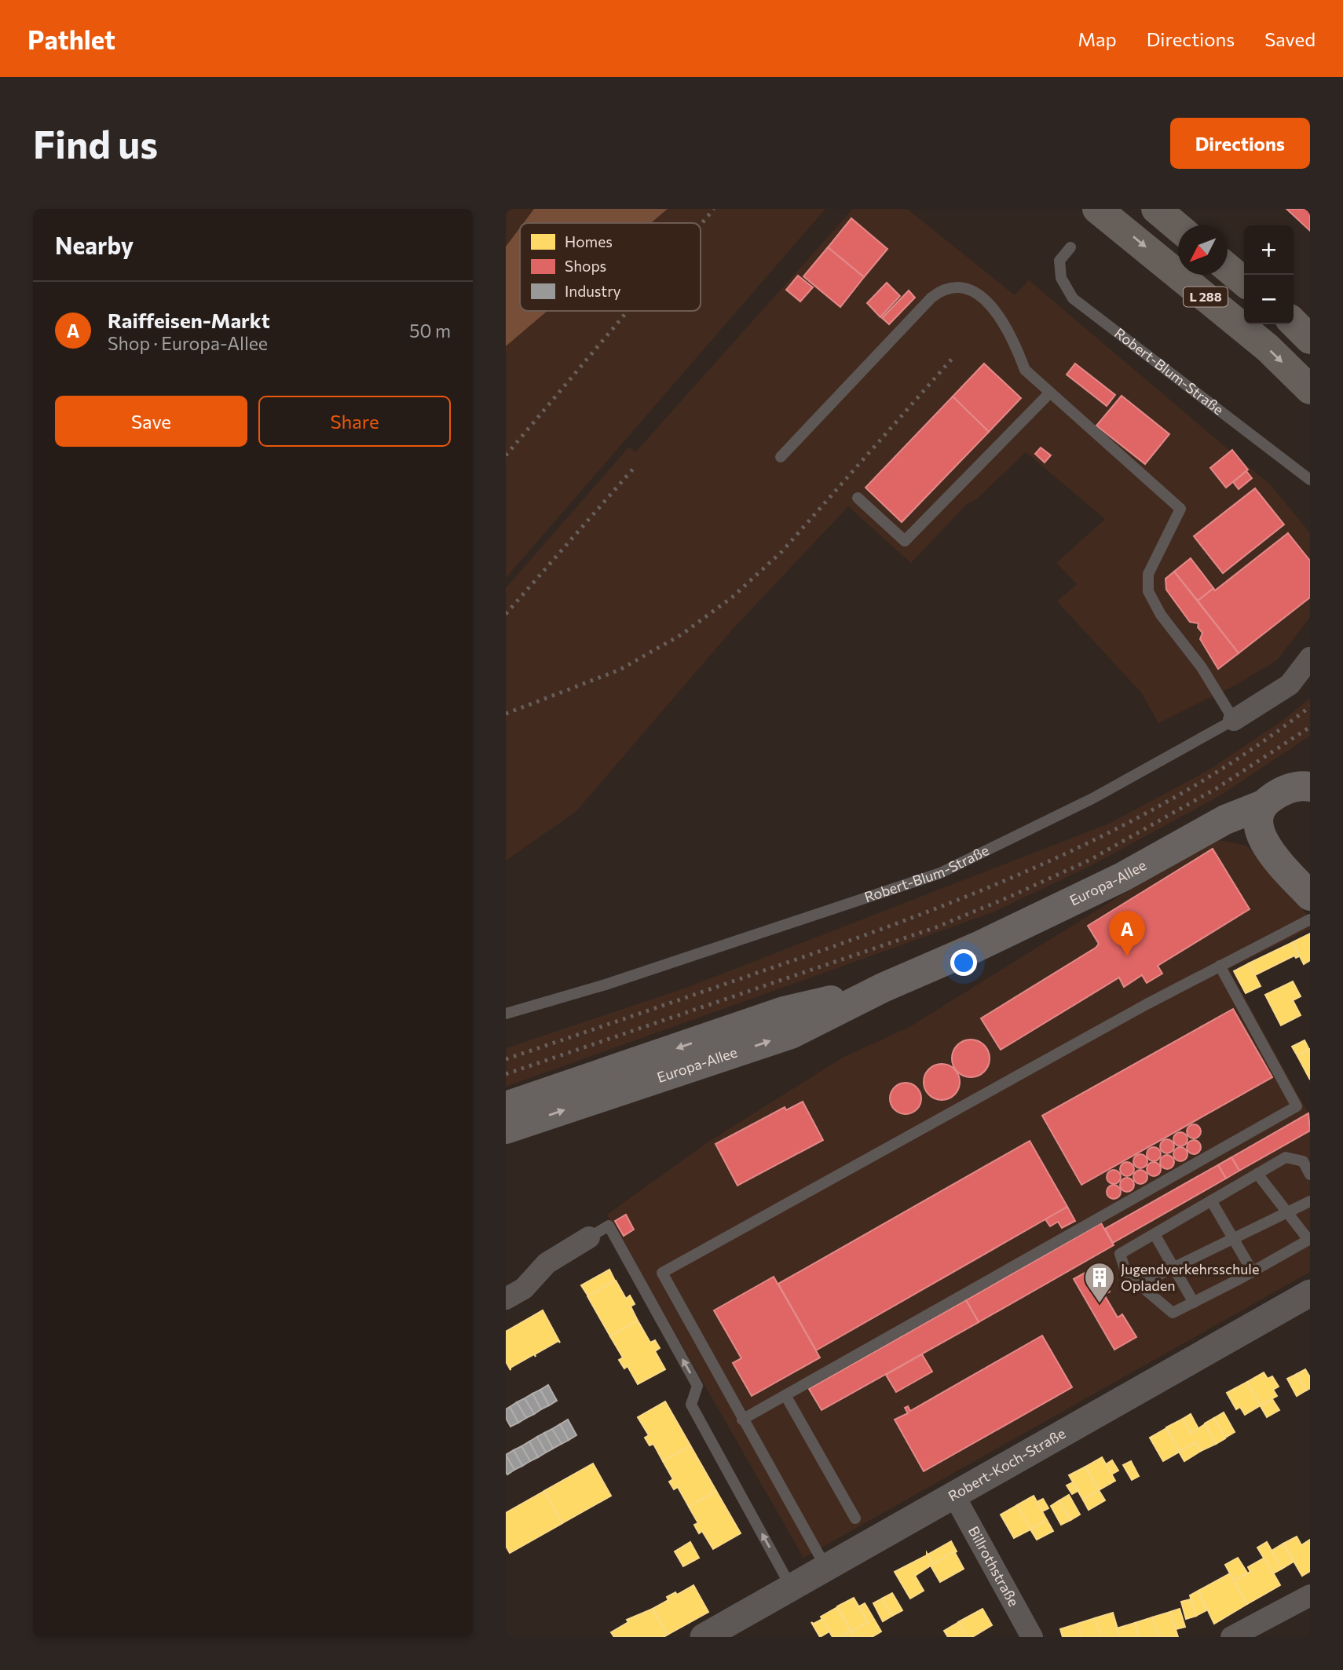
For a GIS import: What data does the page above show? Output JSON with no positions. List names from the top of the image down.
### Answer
{
  "streets": {
    "highway": ["L 288"],
    "main road": ["Europa-Allee"],
    "street": ["Robert-Blum-Straße", "Robert-Koch-Straße", "Billrothstraße"]
  },
  "crossings": [
    ["Robert-Koch-Straße", "Billrothstraße"]
  ],
  "places": {
    "building": ["Jugendverkehrsschule Opladen"]
  },
  "legend": ["Homes", "Shops", "Industry"],
  "north": "bottom left",
  "page": {
    "header": "Pathlet",
    "nav": ["Map", "Directions", "Saved"],
    "buttons": [
      "Directions",
      ["Save", "Share"]
    ],
    "title": "Find us",
    "heading": "Nearby",
    "map_buttons": ["+", "−"],
    "list": [
      {
        "mark": "A",
        "name": "Raiffeisen-Markt",
        "note": "Shop · Europa-Allee",
        "value": "50 m"
      }
    ],
    "pins": "A"
  }
}
